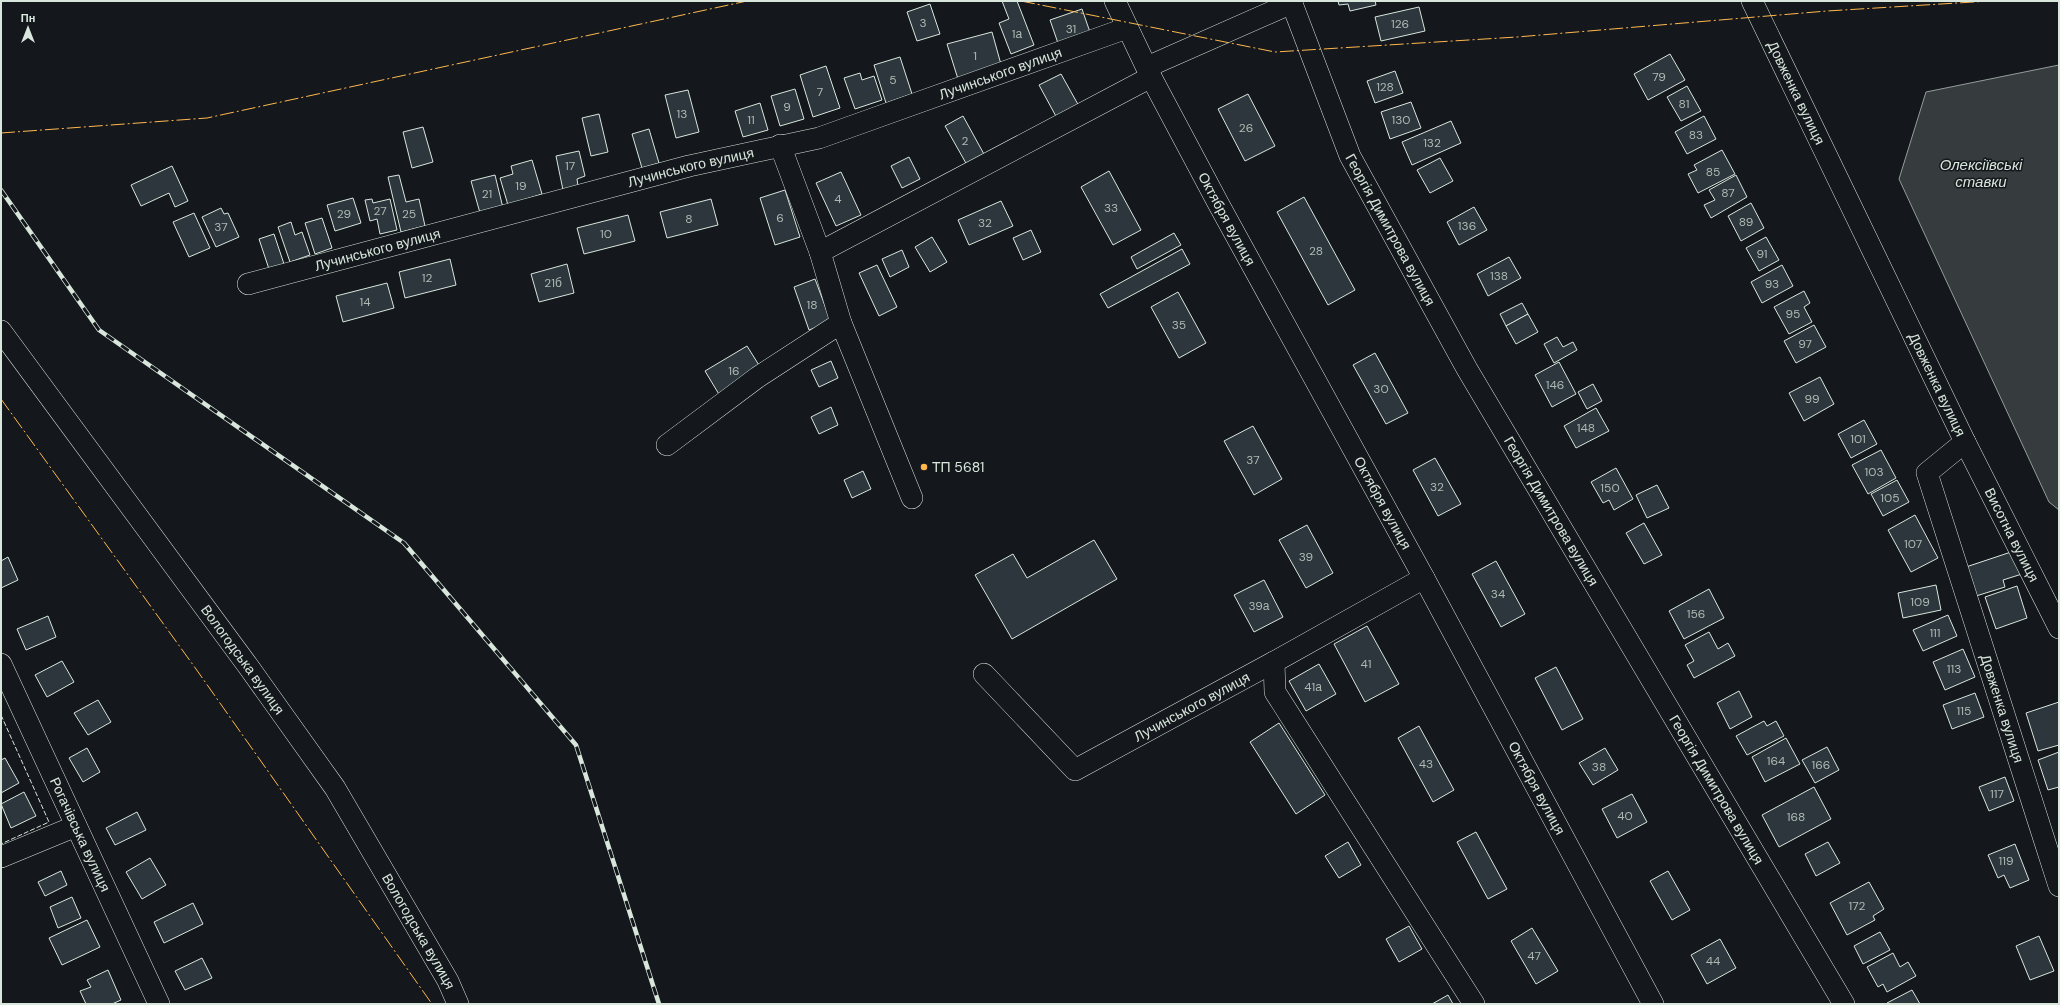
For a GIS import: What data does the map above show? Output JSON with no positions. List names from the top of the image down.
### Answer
{
  "streets": {
    "street": [
      "Лучинського вулиця",
      "Довженка вулиця",
      "Октября вулиця",
      "Георгія Димитрова вулиця",
      "Висотна вулиця",
      "Вологодська вулиця",
      "Рогачівська вулиця"
    ]
  },
  "crossings": [
    ["Лучинського вулиця", "Октября вулиця"],
    ["Довженка вулиця", "Висотна вулиця"]
  ],
  "water": ["Олексіївські ставки"],
  "places": ["ТП 5681"],
  "house_numbers": [
    "3",
    "126",
    "31",
    "1а",
    "1",
    "79",
    "5",
    "128",
    "7",
    "81",
    "9",
    "13",
    "11",
    "130",
    "26",
    "83",
    "2",
    "132",
    "17",
    "85",
    "19",
    "87",
    "21",
    "4",
    "33",
    "27",
    "29",
    "25",
    "6",
    "8",
    "89",
    "32",
    "136",
    "37",
    "10",
    "28",
    "91",
    "138",
    "12",
    "21б",
    "93",
    "14",
    "18",
    "95",
    "35",
    "97",
    "16",
    "146",
    "30",
    "99",
    "148",
    "101",
    "37",
    "103",
    "32",
    "150",
    "105",
    "107",
    "39",
    "34",
    "109",
    "39а",
    "156",
    "111",
    "41",
    "113",
    "41а",
    "115",
    "164",
    "43",
    "166",
    "38",
    "117",
    "40",
    "168",
    "119",
    "172",
    "47",
    "44"
  ],
  "north": "top"
}
